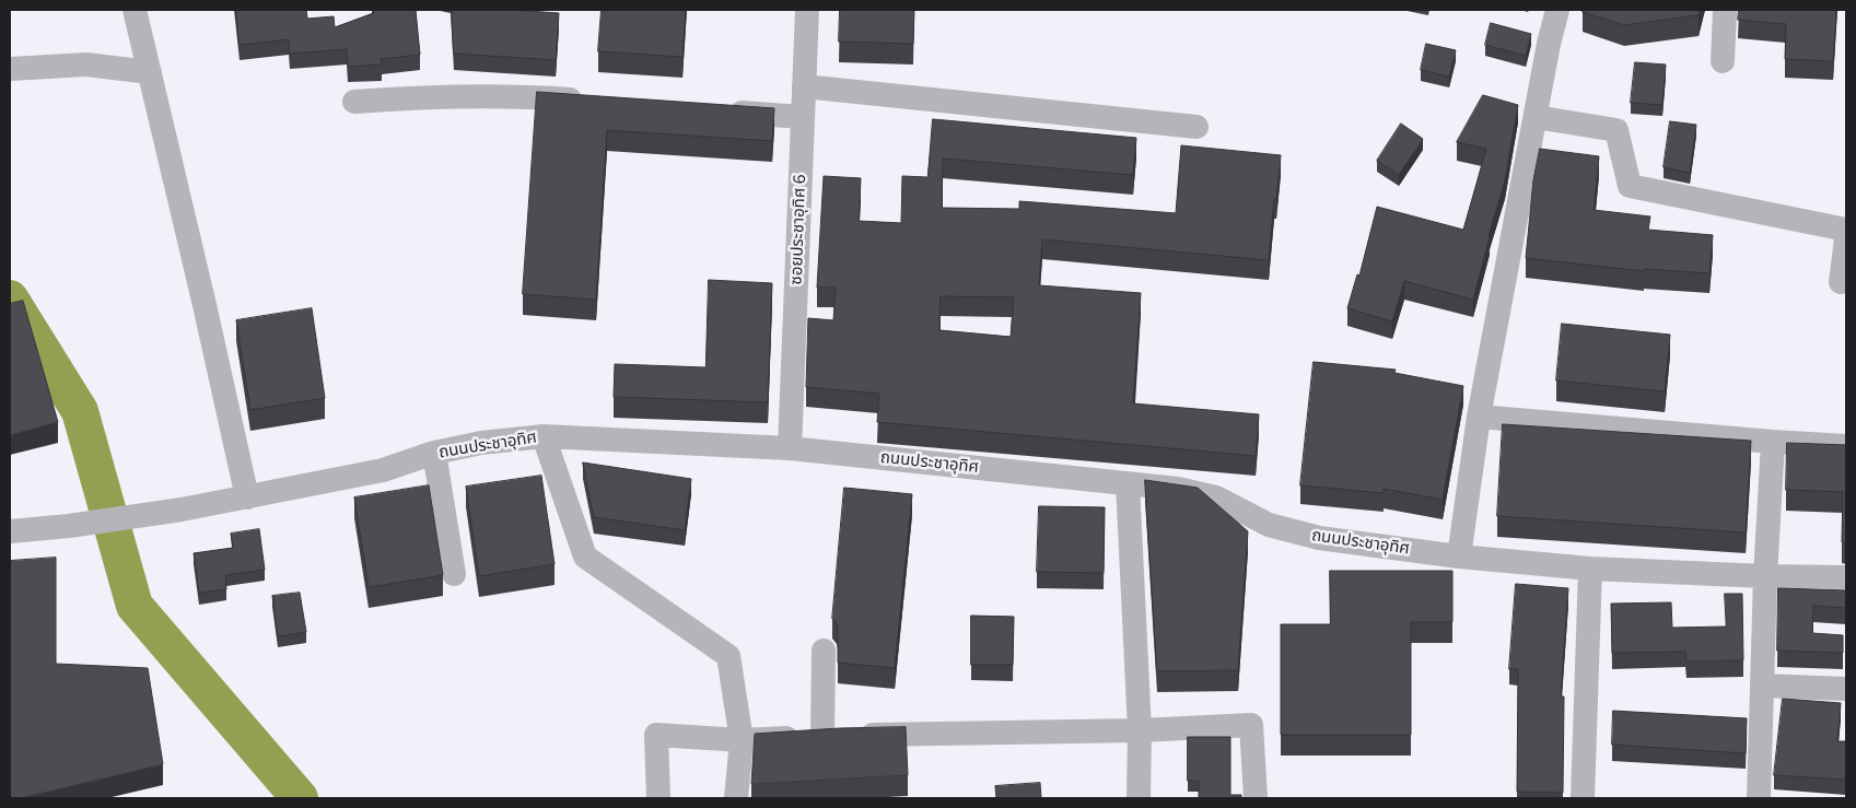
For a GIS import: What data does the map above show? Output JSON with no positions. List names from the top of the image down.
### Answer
{
  "streets": {
    "street": ["ซอยประชาอุทิศ 6", "ถนนประชาอุทิศ"]
  },
  "crossings": [
    ["ซอยประชาอุทิศ 6", "ถนนประชาอุทิศ"]
  ]
}
